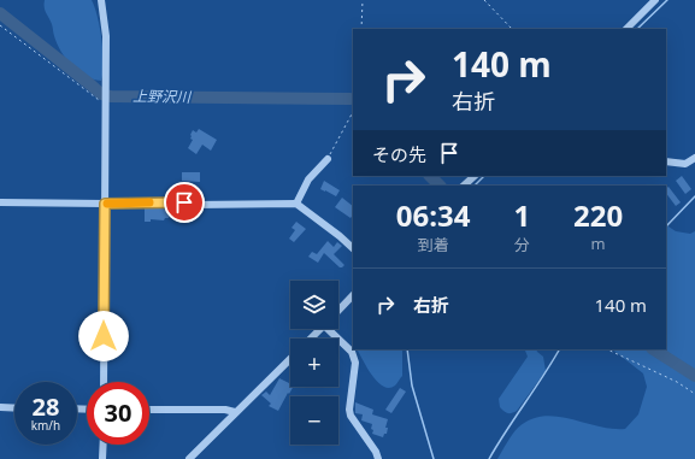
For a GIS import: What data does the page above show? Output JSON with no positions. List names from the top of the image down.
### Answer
{
  "water": ["上野沢川"],
  "page": {
    "turn": ["140 m", "右折"],
    "then": "その先",
    "eta": [
      "06:34",
      "到着",
      "1",
      "分",
      "220",
      "m"
    ],
    "list": [
      {
        "name": "右折",
        "value": "140 m"
      }
    ],
    "map_buttons": ["+", "−"],
    "speed": "28 km/h",
    "limit": "30"
  }
}
